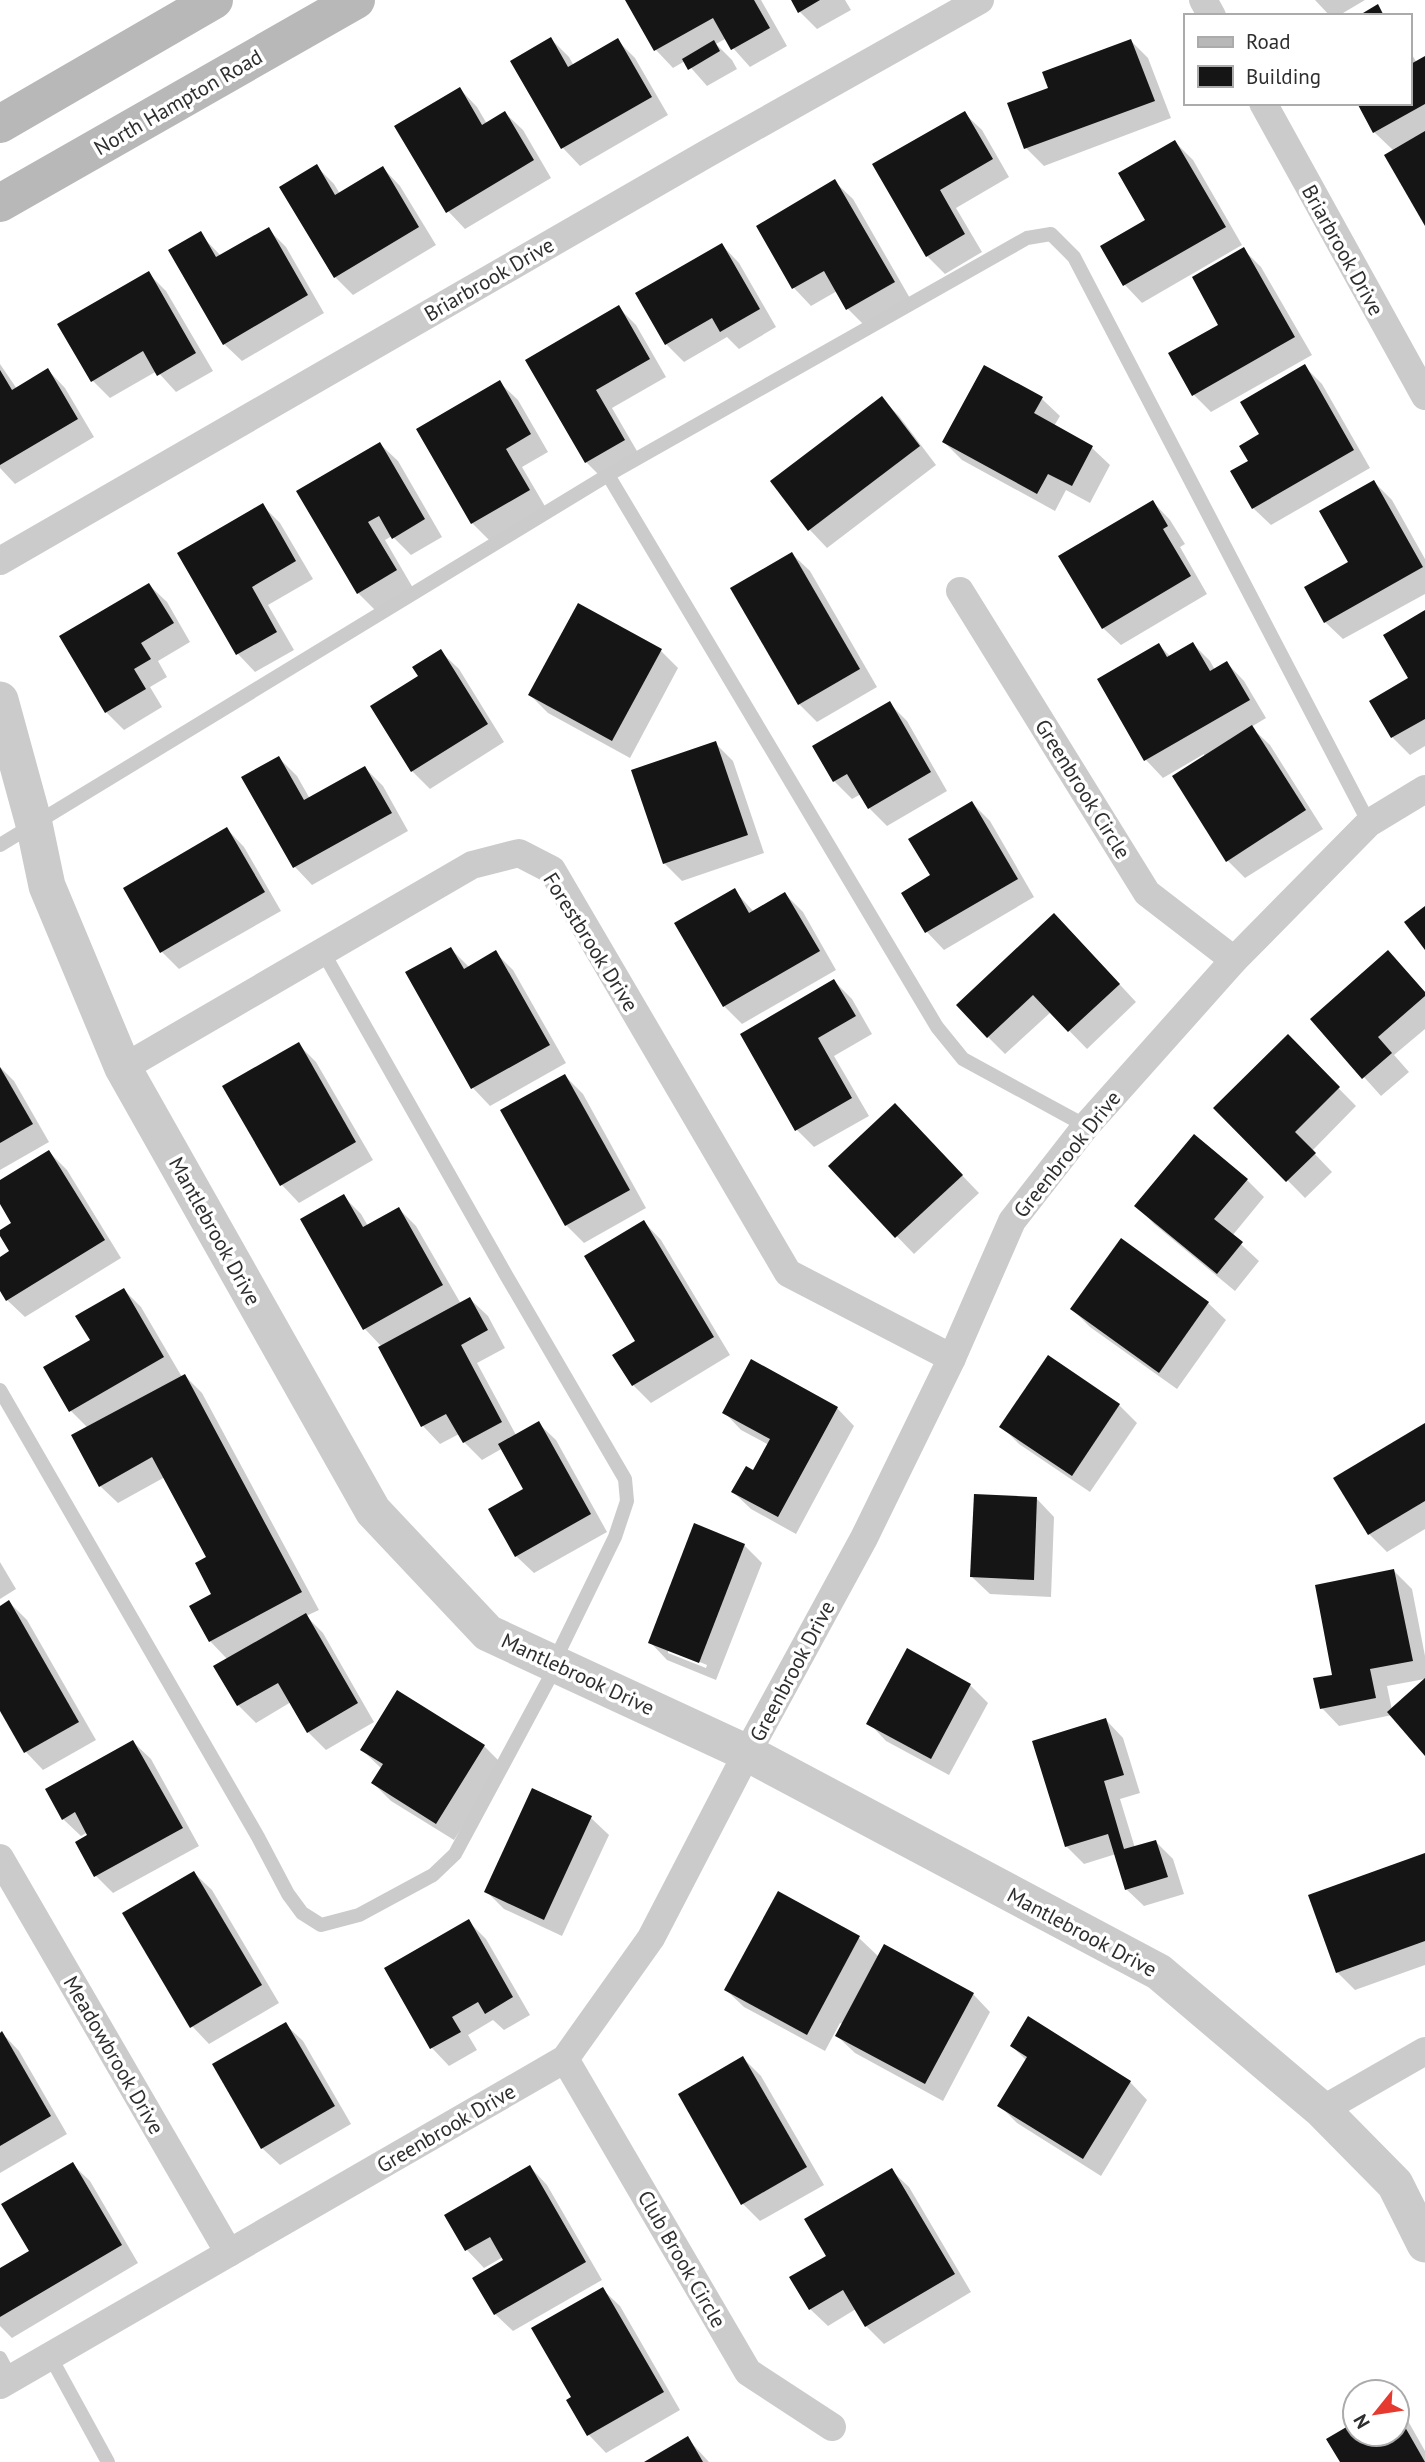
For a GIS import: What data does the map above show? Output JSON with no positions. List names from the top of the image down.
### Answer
{
  "streets": {
    "main road": ["North Hampton Road"],
    "street": [
      "Briarbrook Drive",
      "Greenbrook Circle",
      "Forestbrook Drive",
      "Greenbrook Drive",
      "Mantlebrook Drive",
      "Meadowbrook Drive",
      "Club Brook Circle"
    ]
  },
  "crossings": [
    ["Greenbrook Circle", "Greenbrook Drive"],
    ["Forestbrook Drive", "Greenbrook Drive"],
    ["Forestbrook Drive", "Mantlebrook Drive"],
    ["Greenbrook Drive", "Mantlebrook Drive"],
    ["Greenbrook Drive", "Meadowbrook Drive"],
    ["Greenbrook Drive", "Club Brook Circle"]
  ],
  "legend": ["Road", "Building"],
  "north": "bottom left"
}
